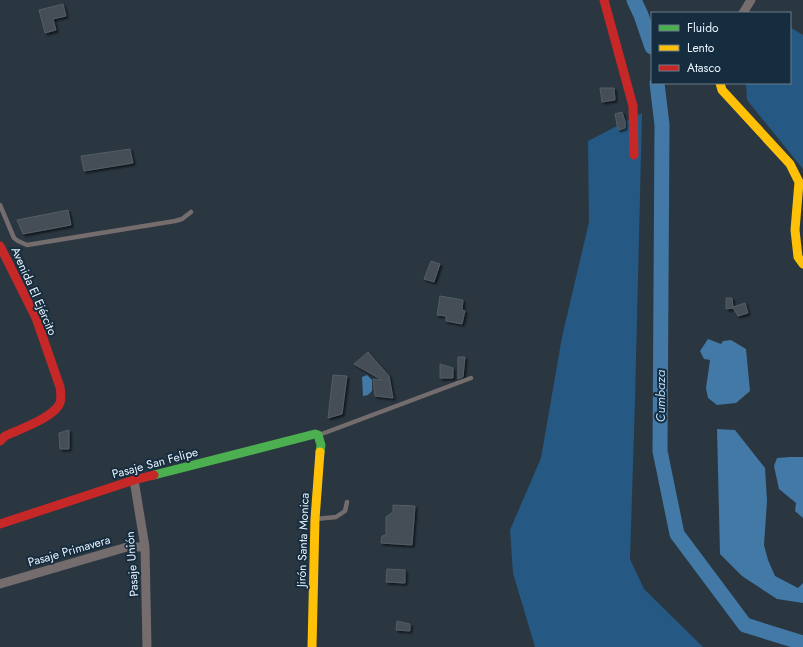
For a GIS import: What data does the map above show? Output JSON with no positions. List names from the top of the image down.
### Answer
{
  "streets": {
    "street": [
      "Avenida El Ejército",
      "Pasaje San Felipe",
      "Jirón Santa Monica",
      "Pasaje Primavera",
      "Pasaje Unión"
    ]
  },
  "crossings": [
    ["Pasaje San Felipe", "Jirón Santa Monica"],
    ["Pasaje San Felipe", "Pasaje Unión"],
    ["Pasaje Primavera", "Pasaje Unión"]
  ],
  "water": ["Cumbaza"],
  "legend": ["Fluido", "Lento", "Atasco"]
}
